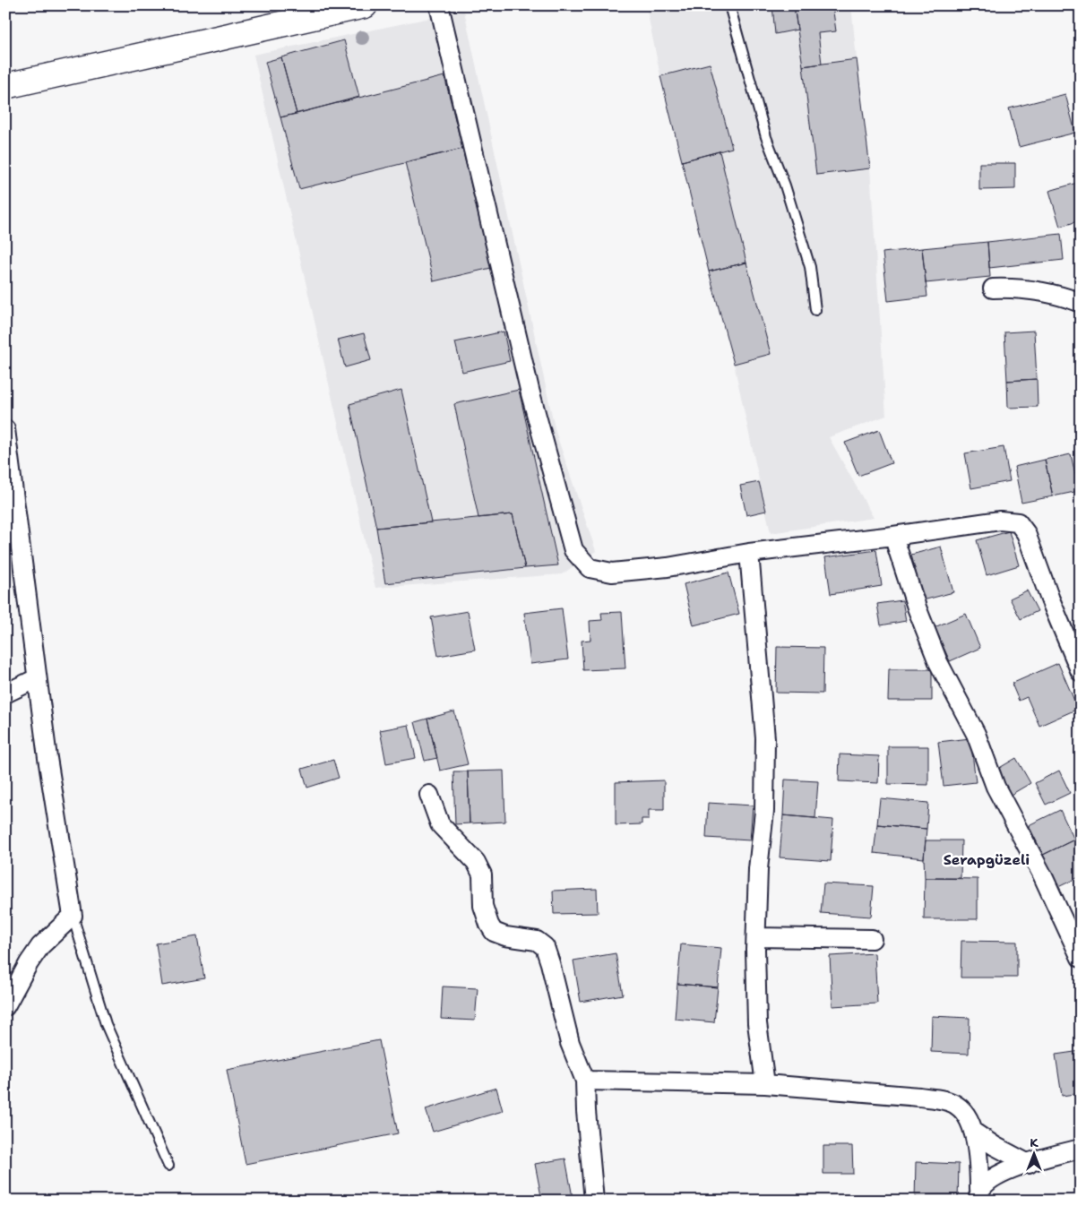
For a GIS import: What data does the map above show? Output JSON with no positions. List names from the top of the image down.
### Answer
{
  "districts": ["Serapgüzeli"],
  "north": "top"
}
